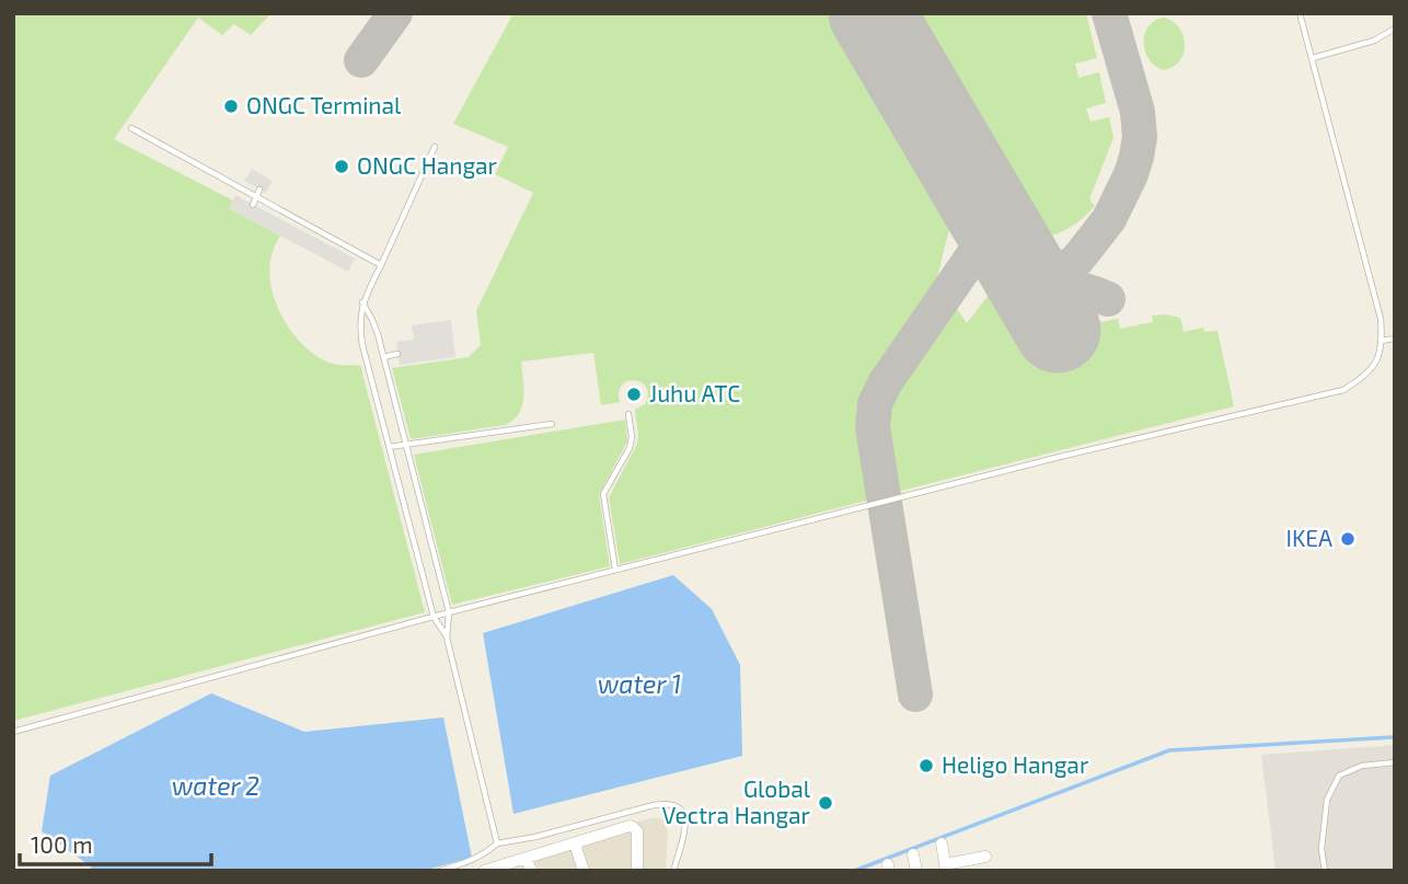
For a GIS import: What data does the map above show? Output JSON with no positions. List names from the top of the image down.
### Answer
{
  "water": ["water 1", "water 2"],
  "places": [
    "ONGC Terminal",
    "ONGC Hangar",
    "Juhu ATC",
    "IKEA",
    "Heligo Hangar",
    "Global Vectra Hangar"
  ],
  "scale_bar": "100 m"
}
